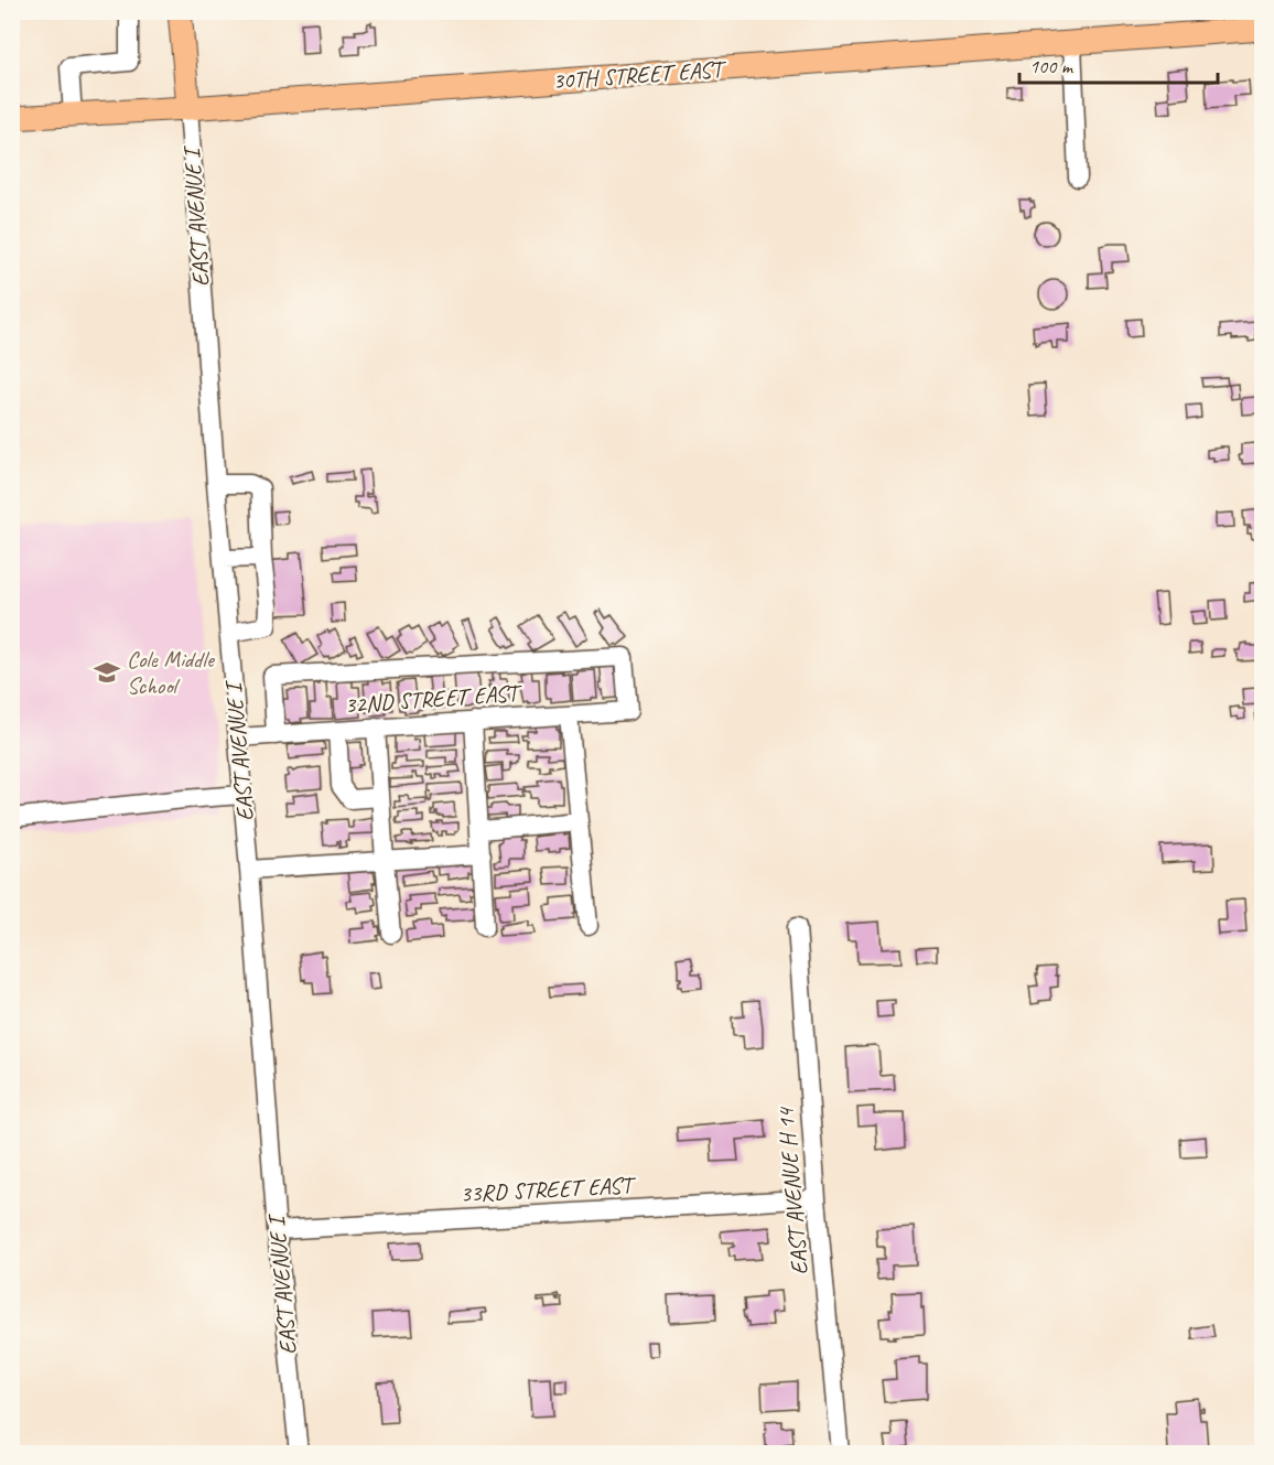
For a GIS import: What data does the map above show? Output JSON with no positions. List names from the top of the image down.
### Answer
{
  "streets": {
    "main road": ["30TH STREET EAST", "EAST AVENUE I"],
    "street": ["32ND STREET EAST", "33RD STREET EAST", "EAST AVENUE H 14"]
  },
  "crossings": [
    ["30TH STREET EAST", "EAST AVENUE I"],
    ["EAST AVENUE I", "32ND STREET EAST"],
    ["EAST AVENUE I", "33RD STREET EAST"],
    ["33RD STREET EAST", "EAST AVENUE H 14"]
  ],
  "places": {
    "school or university": ["Cole Middle School"]
  },
  "scale_bar": "100 m"
}
